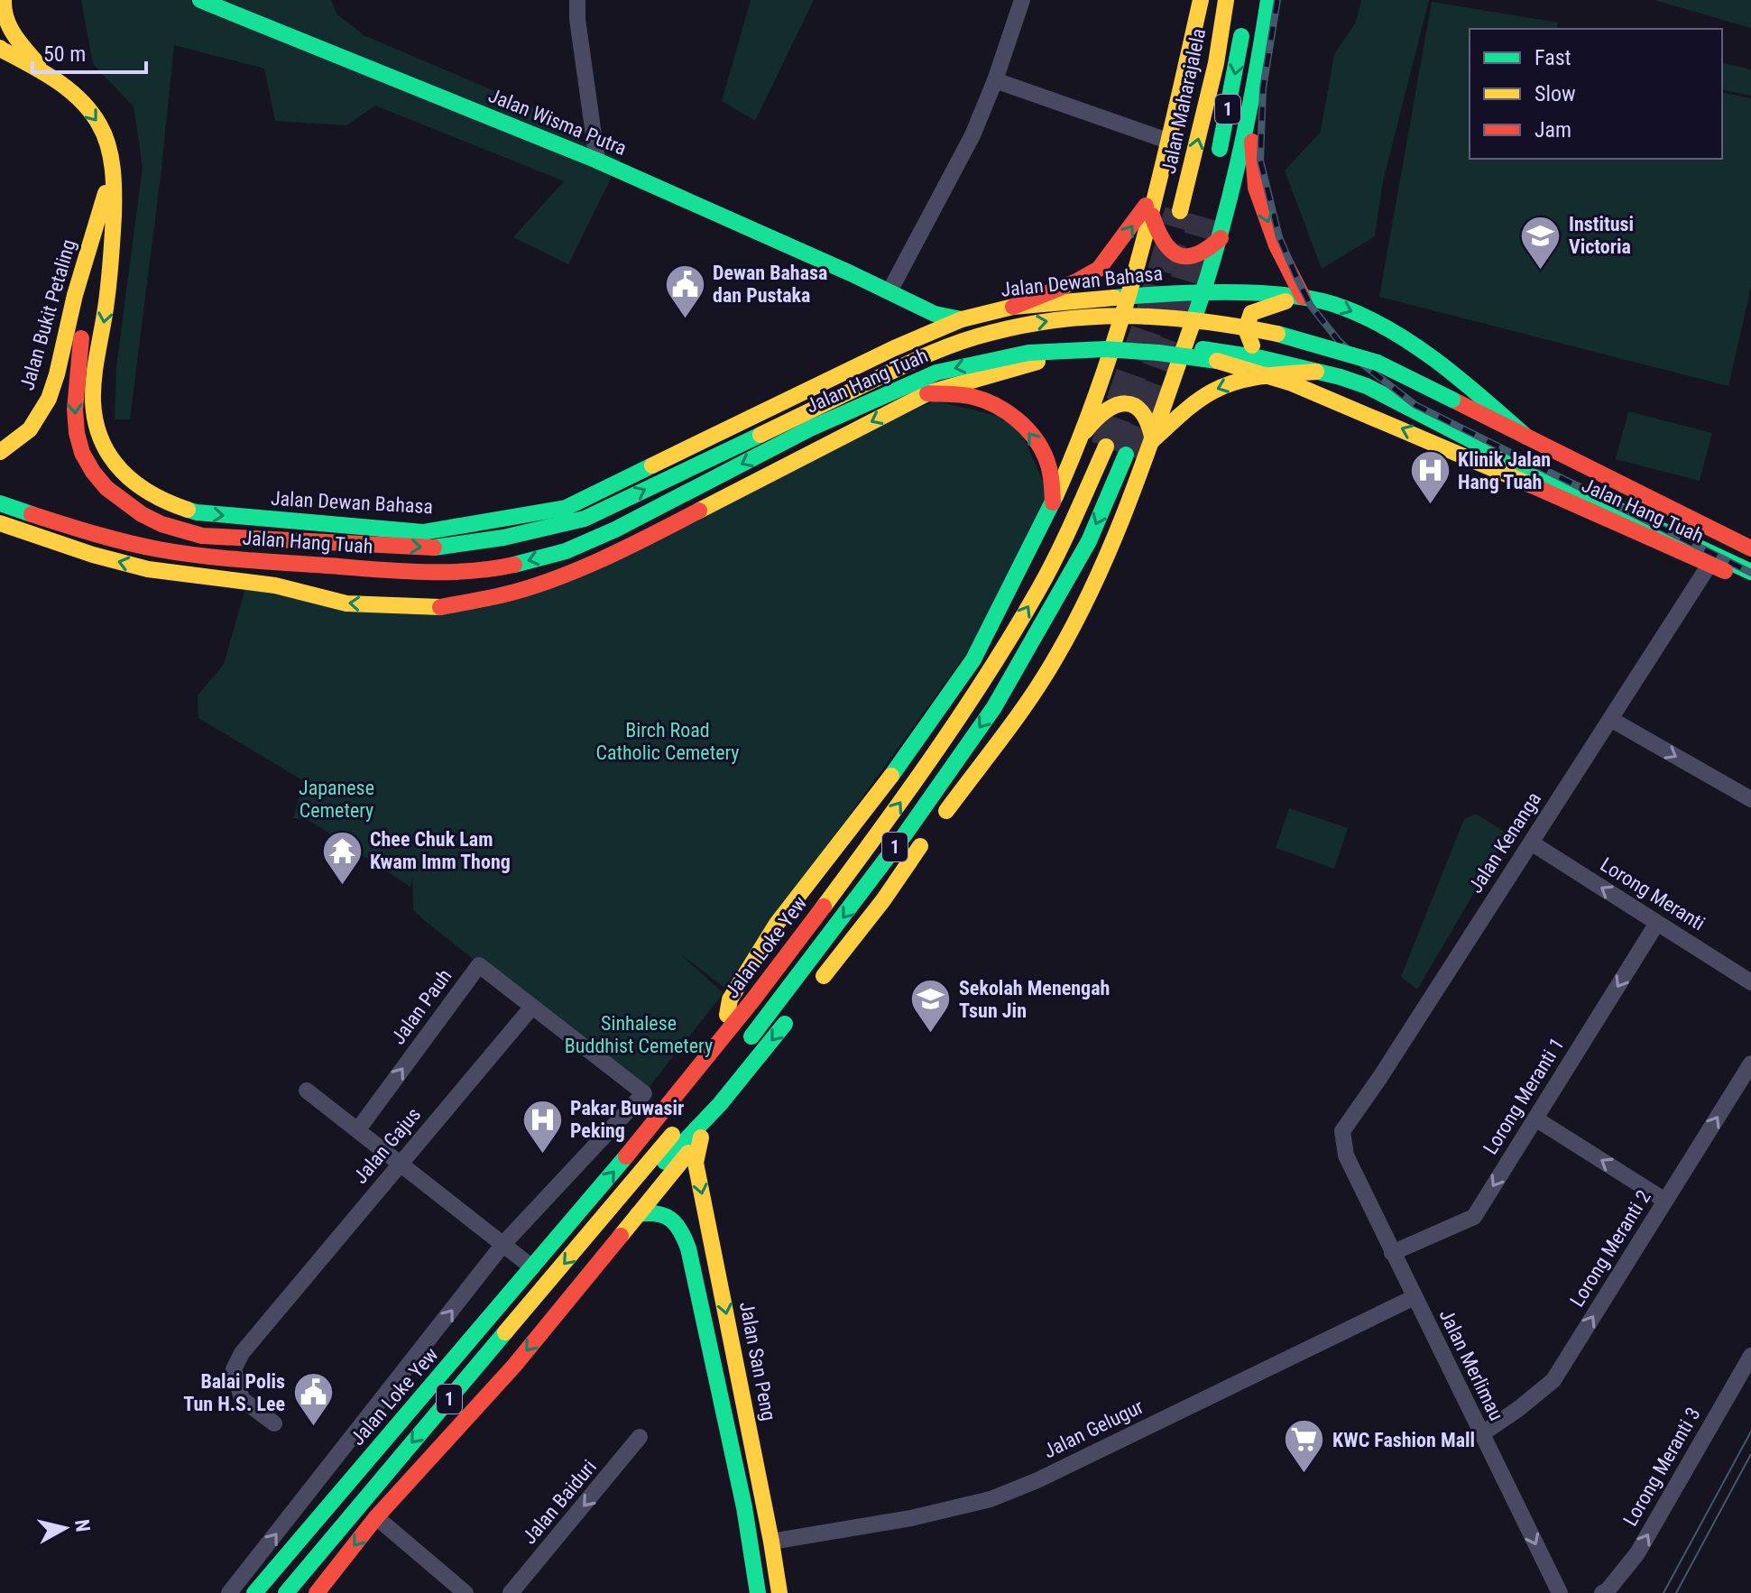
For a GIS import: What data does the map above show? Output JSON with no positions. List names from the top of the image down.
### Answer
{
  "streets": {
    "main road": [
      "Jalan Maharajalela",
      "1",
      "Jalan Wisma Putra",
      "Jalan Dewan Bahasa",
      "Jalan Bukit Petaling",
      "Jalan Hang Tuah",
      "Jalan Loke Yew",
      "Jalan San Peng"
    ],
    "street": [
      "Jalan Kenanga",
      "Lorong Meranti",
      "Jalan Pauh",
      "Lorong Meranti 1",
      "Jalan Gajus",
      "Lorong Meranti 2",
      "Jalan Merlimau",
      "Jalan Gelugur",
      "Lorong Meranti 3",
      "Jalan Baiduri"
    ]
  },
  "crossings": [
    ["Jalan Wisma Putra", "Jalan Dewan Bahasa"],
    ["Jalan Dewan Bahasa", "Jalan Bukit Petaling"],
    ["Jalan Dewan Bahasa", "Jalan Hang Tuah"],
    ["Jalan Hang Tuah", "Jalan Kenanga"],
    ["Jalan Kenanga", "Lorong Meranti"],
    ["Jalan Kenanga", "Jalan Merlimau"],
    ["Lorong Meranti", "Lorong Meranti 1"],
    ["Jalan Pauh", "Jalan Gajus"],
    ["Lorong Meranti 1", "Jalan Merlimau"],
    ["Lorong Meranti 2", "Jalan Merlimau"],
    ["Jalan San Peng", "Jalan Gelugur"],
    ["Jalan Merlimau", "Jalan Gelugur"]
  ],
  "one_way": [
    "Lorong Meranti",
    "Lorong Meranti 1",
    "Lorong Meranti 2",
    "Jalan Merlimau",
    "Lorong Meranti 3",
    "Jalan Baiduri"
  ],
  "parks": ["Birch Road Catholic Cemetery", "Japanese Cemetery", "Sinhalese Buddhist Cemetery"],
  "places": {
    "school or university": ["Institusi Victoria", "Sekolah Menengah Tsun Jin"],
    "public building": ["Dewan Bahasa dan Pustaka", "Balai Polis Tun H.S. Lee"],
    "hospital": ["Klinik Jalan Hang Tuah", "Pakar Buwasir Peking"],
    "temple": ["Chee Chuk Lam Kwam Imm Thong"],
    "supermarket": ["KWC Fashion Mall"]
  },
  "legend": ["Fast", "Slow", "Jam"],
  "scale_bar": "50 m",
  "north": "right"
}
